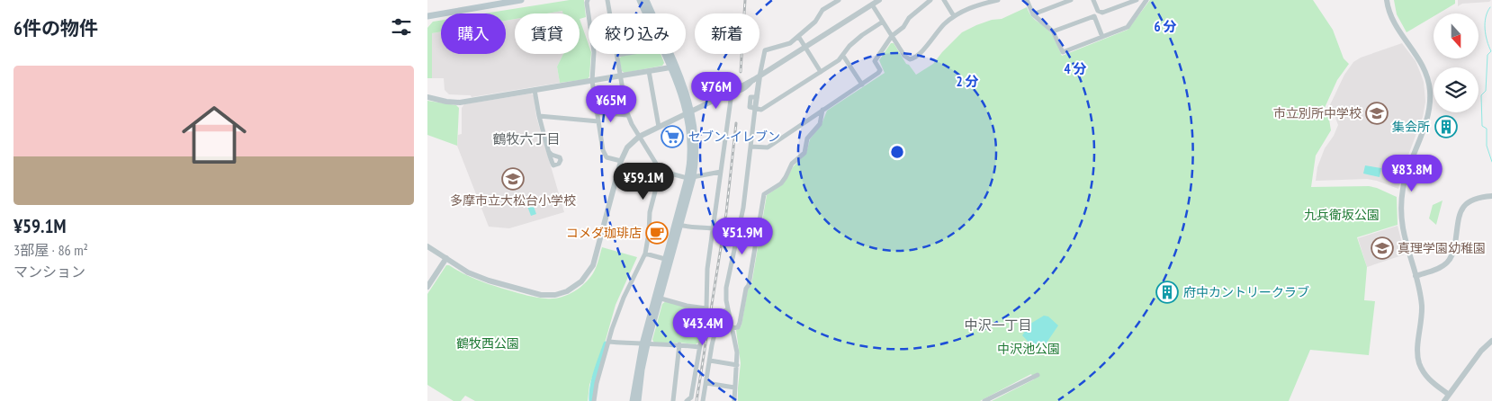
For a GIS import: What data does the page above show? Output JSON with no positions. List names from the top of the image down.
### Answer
{
  "districts": ["鶴牧六丁目", "中沢一丁目"],
  "parks": ["九兵衛坂公園", "鶴牧西公園", "中沢池公園"],
  "places": {
    "school or university": ["市立別所中学校", "多摩市立大松台小学校", "真理学園幼稚園"],
    "building": ["集会所", "府中カントリークラブ"],
    "supermarket": ["セブン-イレブン"],
    "cafe": ["コメダ珈琲店"]
  },
  "north": "bottom",
  "page": {
    "heading": "6件の物件",
    "chip": [
      "購入",
      "賃貸",
      "絞り込み",
      "新着"
    ],
    "list": [
      {
        "name": "¥59.1M",
        "note": "3部屋 · 86 m² · マンション"
      }
    ],
    "price": [
      "¥76M",
      "¥65M",
      "¥83.8M",
      "¥59.1M",
      "¥51.9M",
      "¥43.4M"
    ]
  },
  "rings": ["6 分", "4 分", "2 分"]
}
